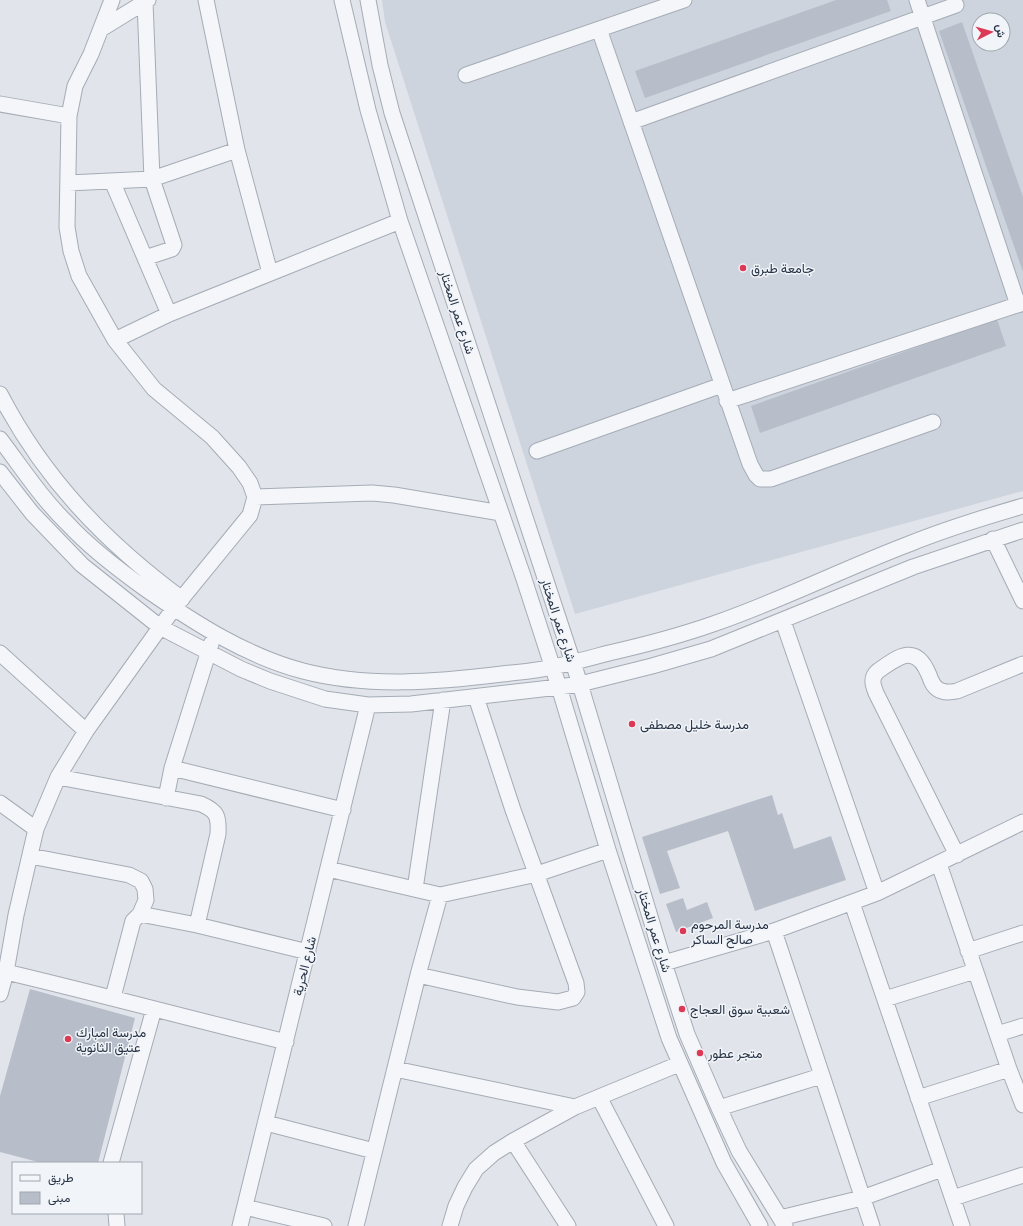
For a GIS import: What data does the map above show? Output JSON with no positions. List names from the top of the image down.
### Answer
{
  "streets": {
    "street": ["شارع عمر المختار", "شارع الحرية"]
  },
  "places": [
    "جامعة طبرق",
    "مدرسة خليل مصطفى",
    "مدرسة المرحوم صالح الساكر",
    "شعبية سوق العجاج",
    "مدرسة امبارك عتيق الثانوية",
    "متجر عطور"
  ],
  "legend": ["طريق", "مبنى"],
  "north": "right"
}
